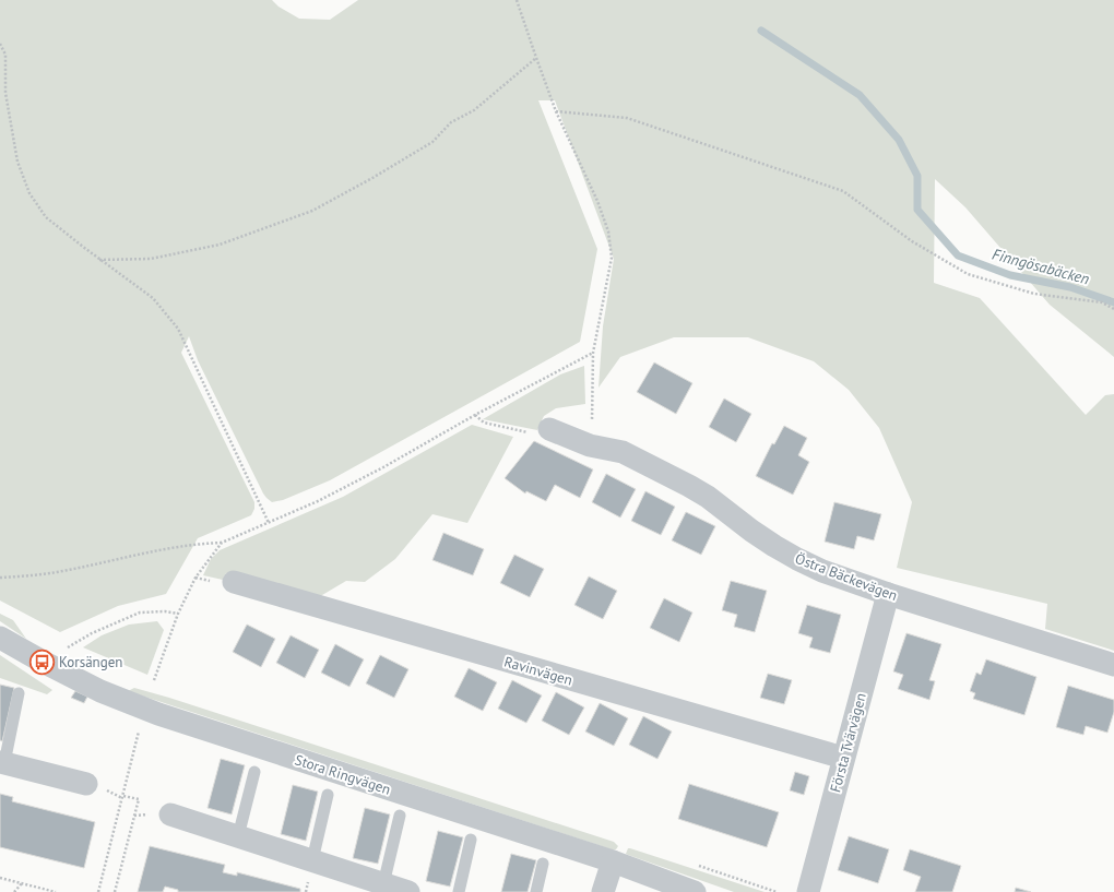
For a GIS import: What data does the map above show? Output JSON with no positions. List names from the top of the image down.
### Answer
{
  "streets": {
    "street": [
      "Östra Bäckevägen",
      "Ravinvägen",
      "Första Tvärvägen",
      "Stora Ringvägen"
    ]
  },
  "crossings": [
    ["Östra Bäckevägen", "Första Tvärvägen"],
    ["Ravinvägen", "Första Tvärvägen"]
  ],
  "water": ["Finngösabäcken"],
  "places": {
    "bus stop": ["Korsängen"]
  }
}
